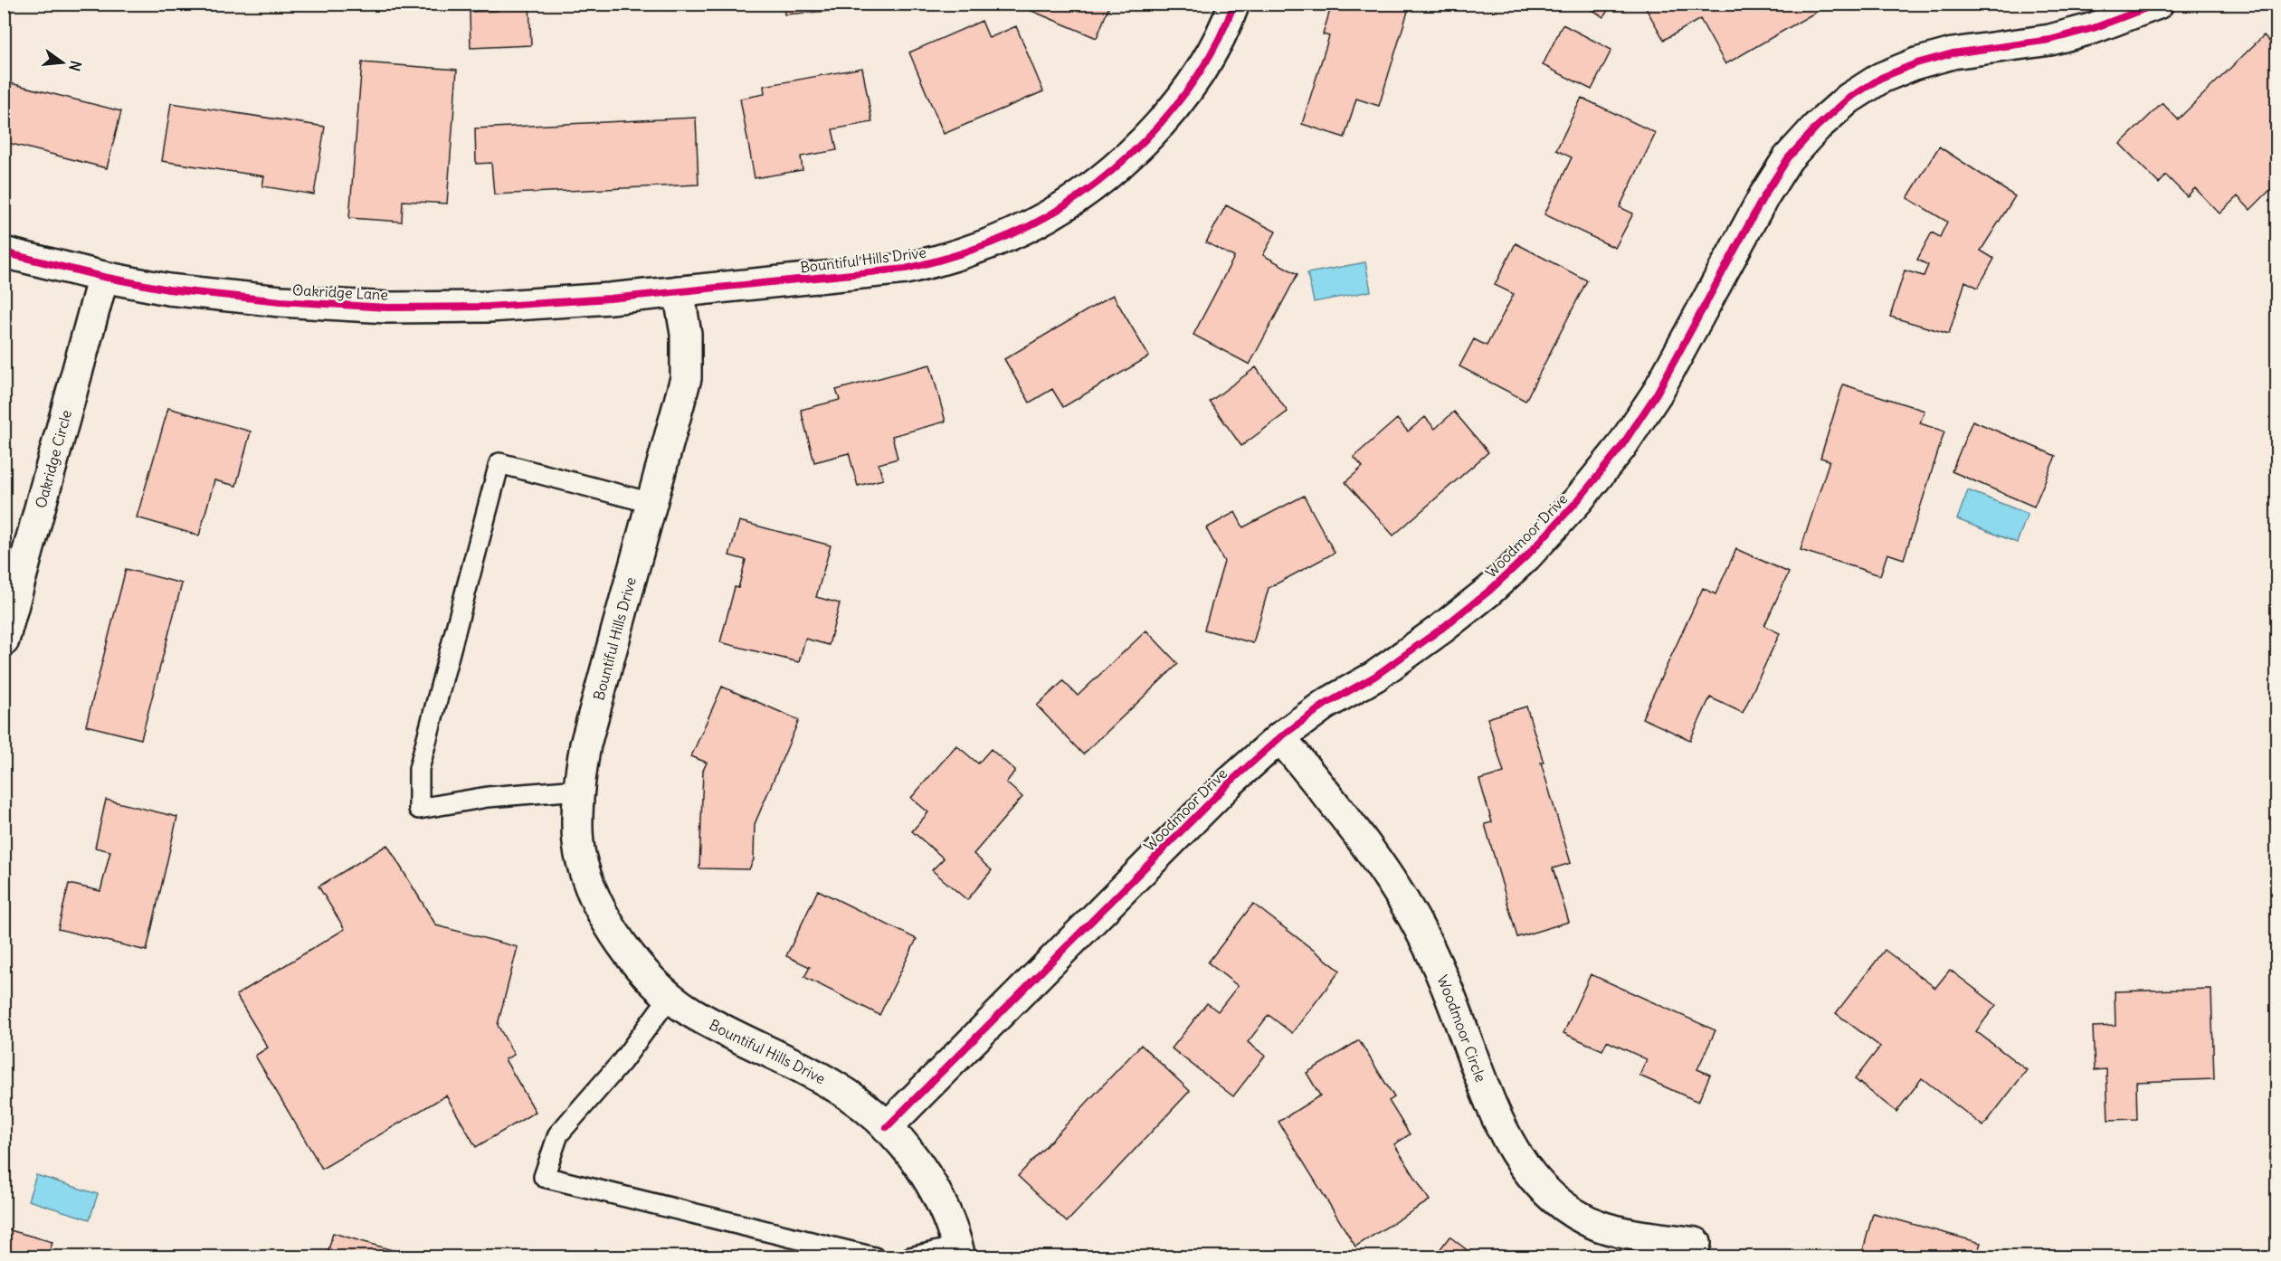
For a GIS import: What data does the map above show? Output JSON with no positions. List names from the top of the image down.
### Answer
{
  "streets": {
    "street": [
      "Bountiful Hills Drive",
      "Oakridge Lane",
      "Oakridge Circle",
      "Woodmoor Drive",
      "Woodmoor Circle"
    ]
  },
  "crossings": [
    ["Bountiful Hills Drive", "Oakridge Lane"],
    ["Bountiful Hills Drive", "Woodmoor Drive"],
    ["Oakridge Lane", "Oakridge Circle"],
    ["Woodmoor Drive", "Woodmoor Circle"]
  ],
  "north": "right"
}
